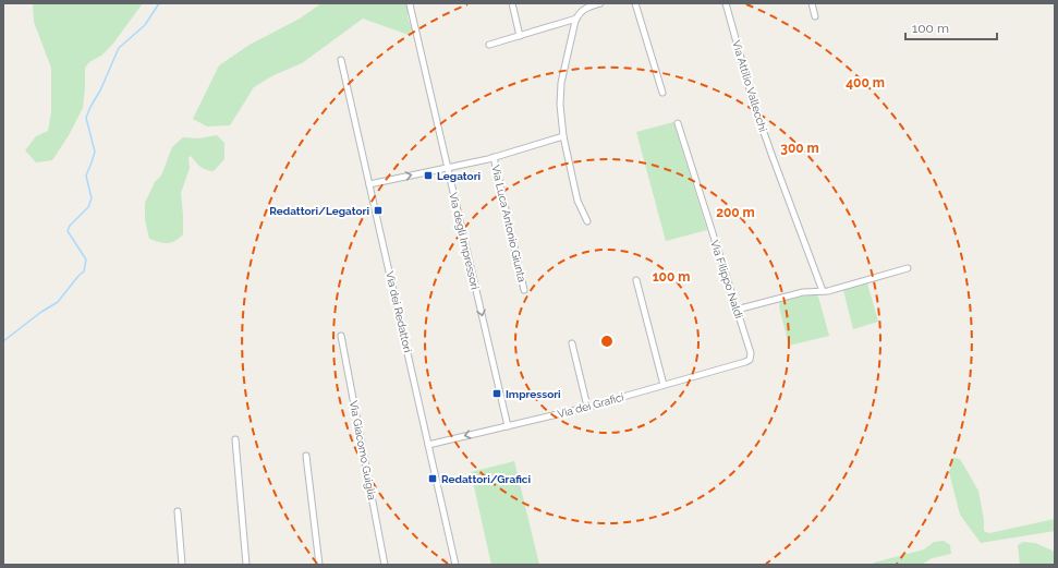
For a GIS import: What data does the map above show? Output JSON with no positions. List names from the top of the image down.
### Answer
{
  "streets": {
    "street": [
      "Via Attilio Vallecchi",
      "Via Luca Antonio Giunta",
      "Via degli Impressori",
      "Via Filippo Naldi",
      "Via dei Redattori",
      "Via dei Grafici",
      "Via Giacomo Guiglia"
    ]
  },
  "crossings": [
    ["Via degli Impressori", "Via dei Grafici"],
    ["Via Filippo Naldi", "Via dei Grafici"],
    ["Via dei Redattori", "Via dei Grafici"]
  ],
  "one_way": ["Via degli Impressori"],
  "places": {
    "transit": [
      "Legatori",
      "Redattori/Legatori",
      "Impressori",
      "Redattori/Grafici"
    ]
  },
  "scale_bar": "100 m",
  "rings": [
    "400 m",
    "300 m",
    "200 m",
    "100 m"
  ]
}
